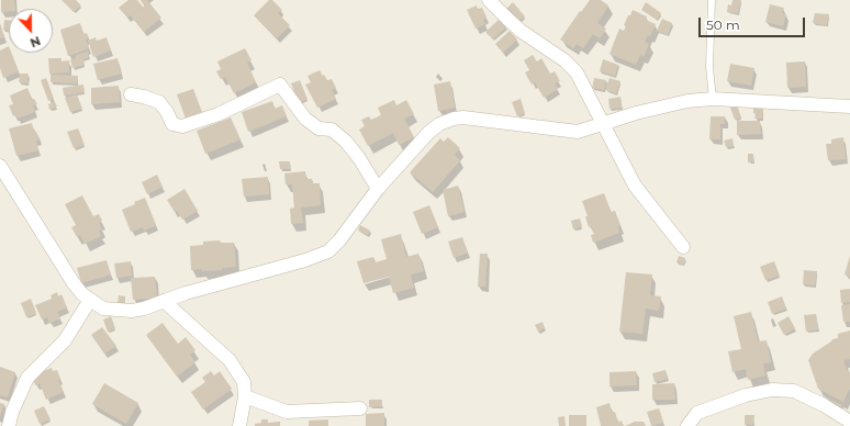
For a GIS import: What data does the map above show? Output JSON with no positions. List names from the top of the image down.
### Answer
{
  "scale_bar": "50 m",
  "north": "bottom"
}
